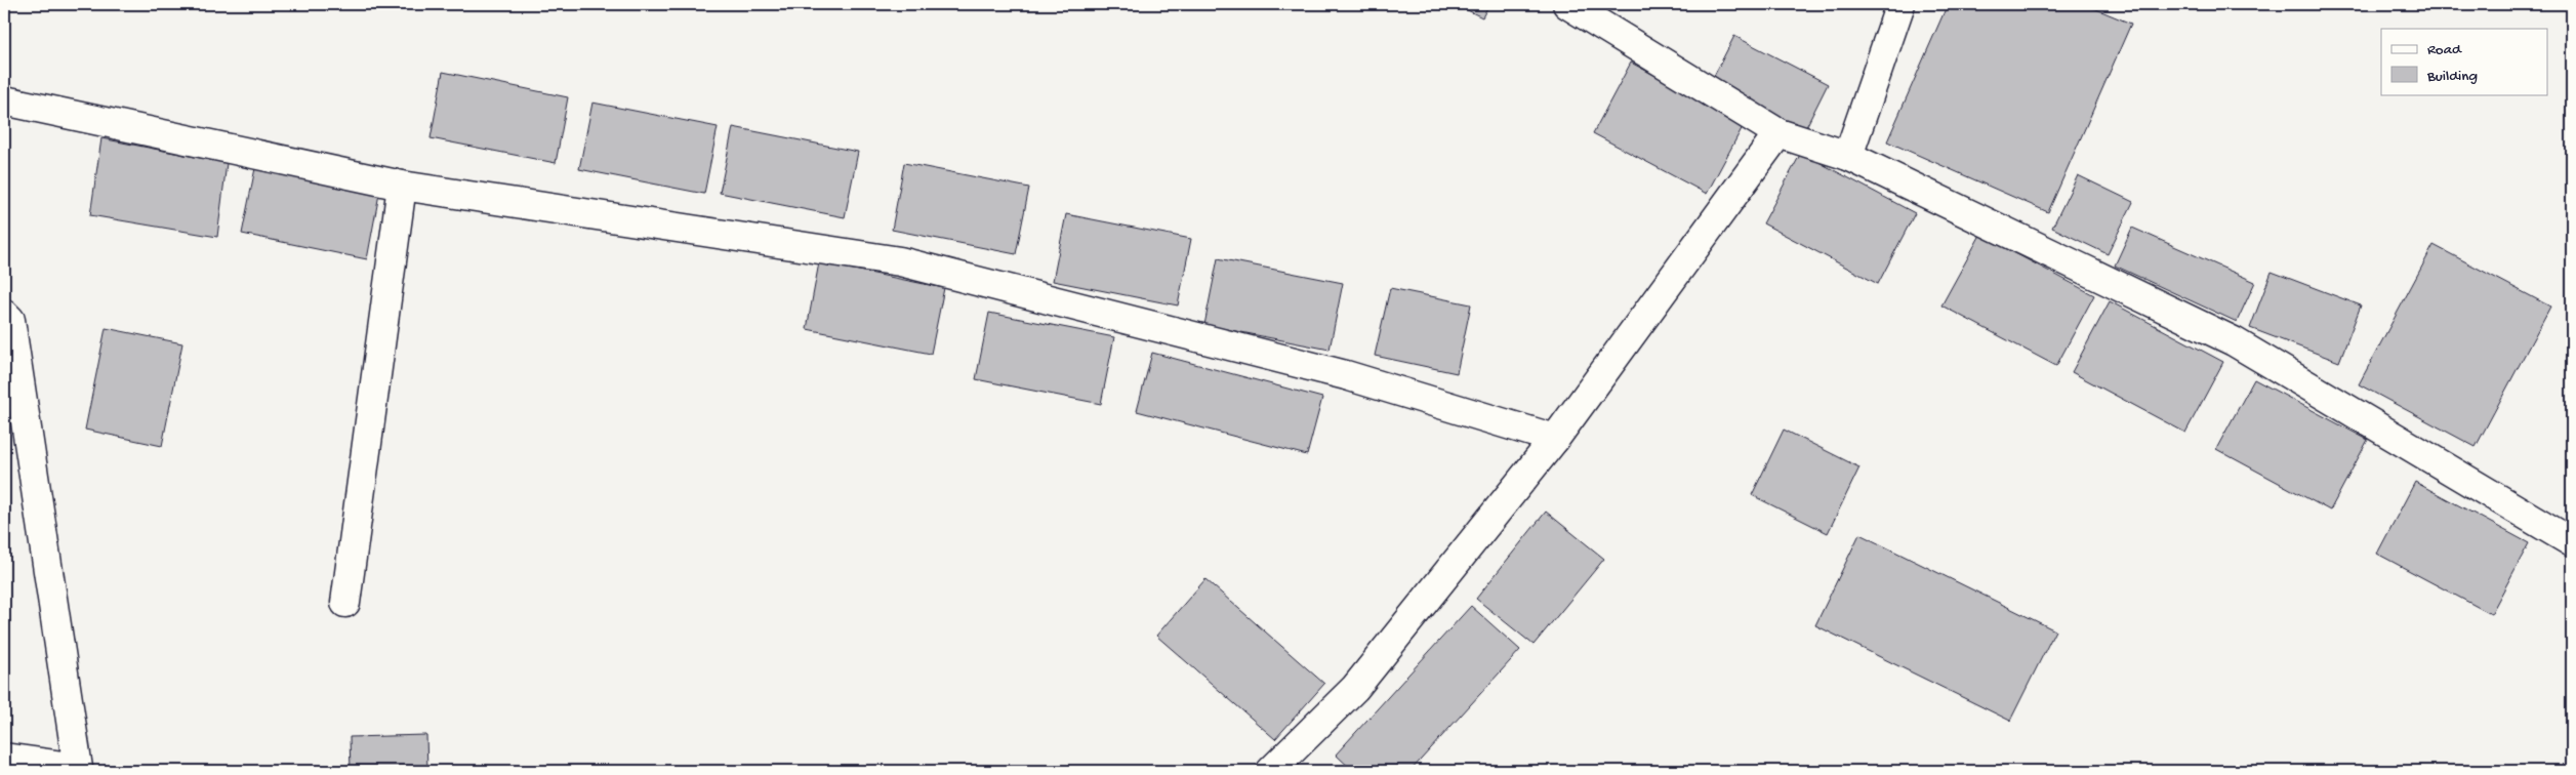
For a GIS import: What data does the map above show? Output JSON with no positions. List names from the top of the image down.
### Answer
{
  "legend": ["Road", "Building"]
}
